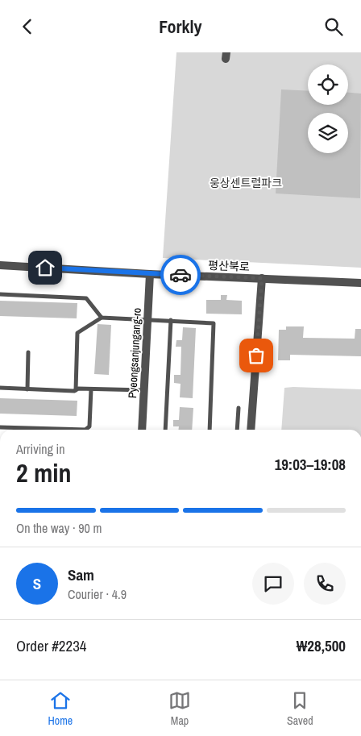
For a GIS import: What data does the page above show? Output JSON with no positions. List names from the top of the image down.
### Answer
{
  "streets": {
    "street": ["평산북로", "Pyeongsanjungang-ro"]
  },
  "crossings": [
    ["평산북로", "Pyeongsanjungang-ro"]
  ],
  "parks": ["웅상센트럴파크"],
  "page": {
    "header": "Forkly",
    "heading": ["2 min", "Arriving in", "19:03–19:08"],
    "panel": [
      "Sam",
      "Courier · 4.9",
      "Order #2234",
      "₩28,500"
    ],
    "bar": "On the way · 90 m",
    "round": "S",
    "tabs": ["Home", "Map", "Saved"]
  }
}
